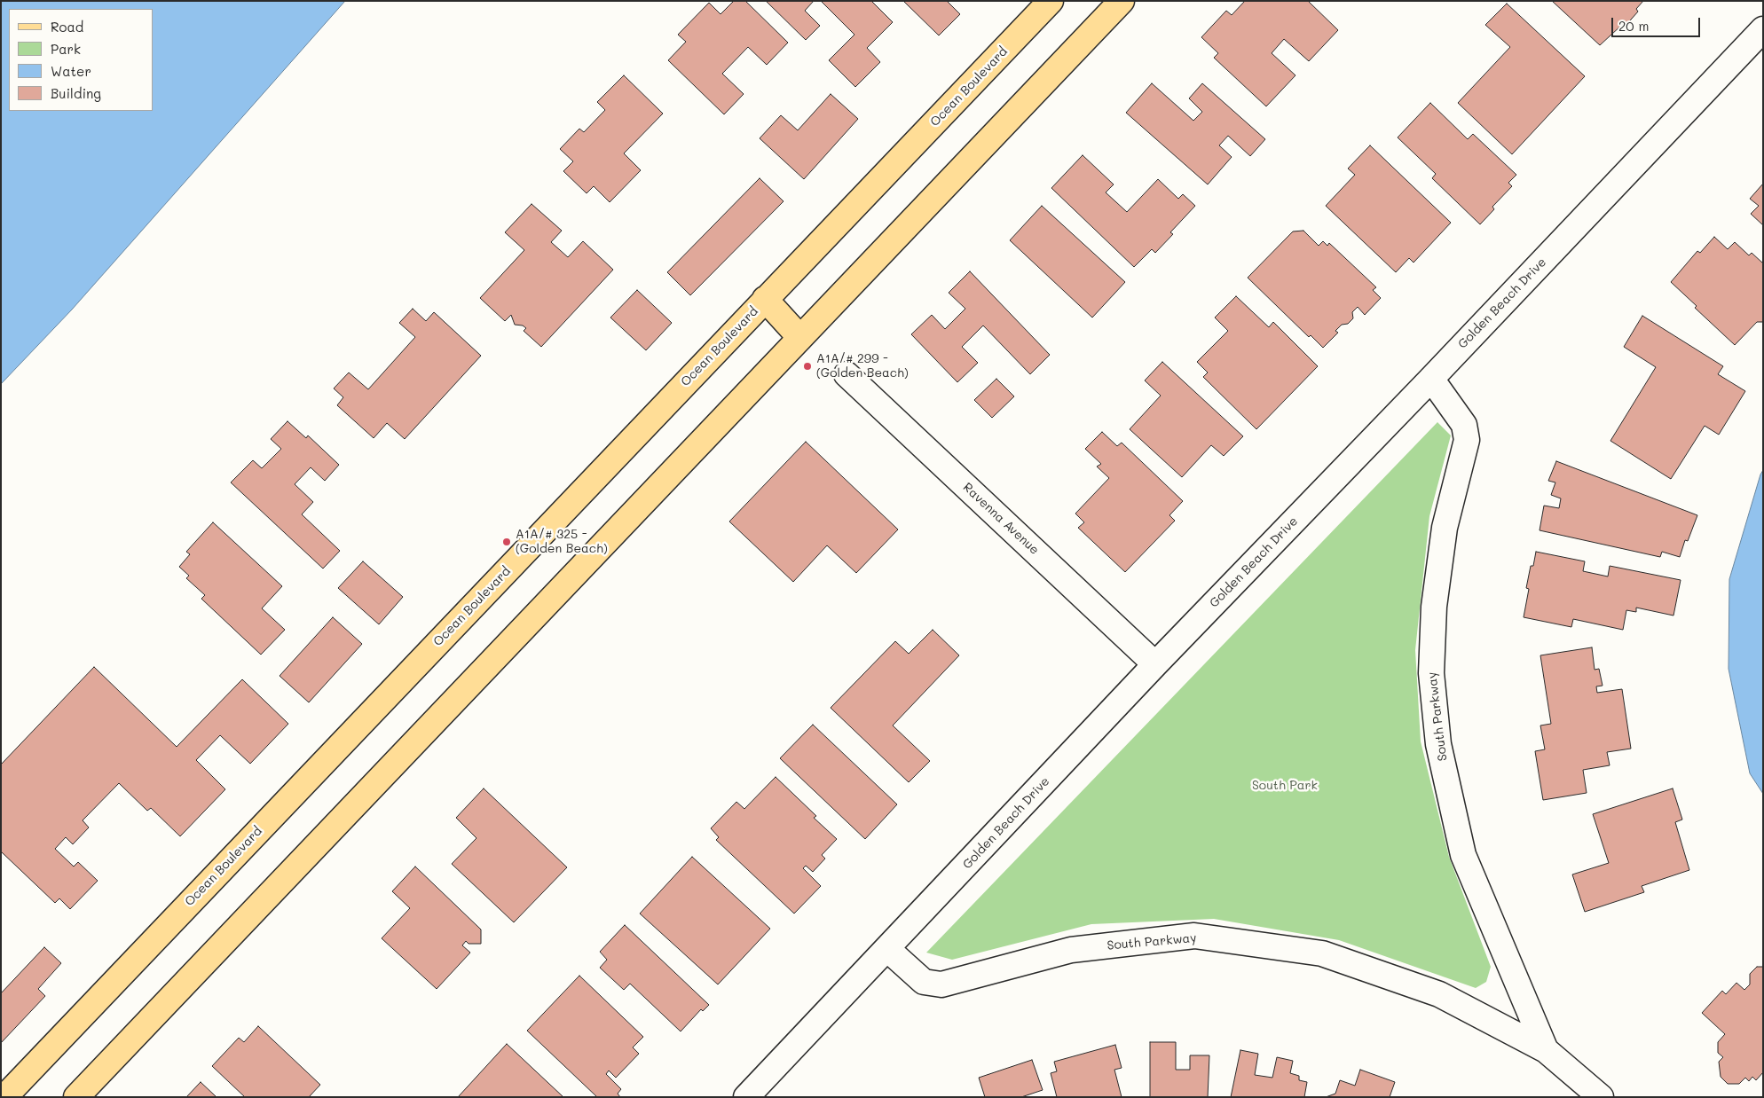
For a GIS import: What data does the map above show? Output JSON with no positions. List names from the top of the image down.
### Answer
{
  "streets": {
    "main road": ["Ocean Boulevard"],
    "street": ["Golden Beach Drive", "Ravenna Avenue", "South Parkway"]
  },
  "crossings": [
    ["Golden Beach Drive", "Ravenna Avenue"],
    ["Golden Beach Drive", "South Parkway"]
  ],
  "parks": ["South Park"],
  "places": ["A1A/# 299 - (Golden Beach)", "A1A/# 325 - (Golden Beach)"],
  "legend": [
    "Road",
    "Park",
    "Water",
    "Building"
  ],
  "scale_bar": "20 m"
}
